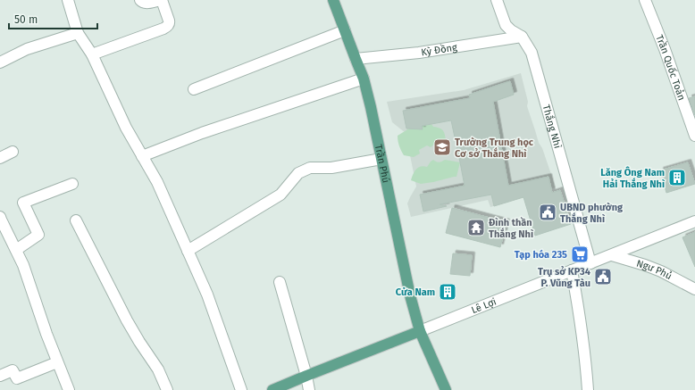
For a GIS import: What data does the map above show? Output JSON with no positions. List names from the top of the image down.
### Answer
{
  "streets": {
    "main road": ["Trần Phú", "Lê Lợi"],
    "street": [
      "Kỳ Đồng",
      "Trần Quốc Toản",
      "Thắng Nhì",
      "Ngư Phủ"
    ]
  },
  "crossings": [
    ["Kỳ Đồng", "Thắng Nhì"],
    ["Kỳ Đồng", "Trần Phú"],
    ["Thắng Nhì", "Lê Lợi"],
    ["Trần Phú", "Lê Lợi"],
    ["Ngư Phủ", "Lê Lợi"]
  ],
  "places": {
    "school or university": ["Trường Trung học Cơ sở Thắng Nhì"],
    "building": ["Lăng Ông Nam Hải Thắng Nhì", "Cửa Nam"],
    "public building": ["UBND phường Thắng Nhì", "Trụ sở KP34 P. Vũng Tàu"],
    "temple": ["Đình thần Thắng Nhì"],
    "supermarket": ["Tạp hóa 235"]
  },
  "scale_bar": "50 m"
}
